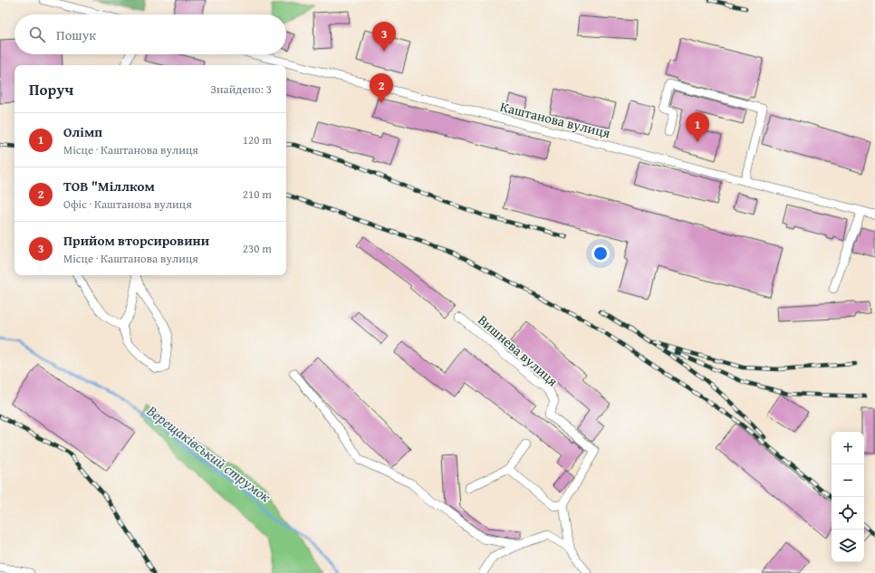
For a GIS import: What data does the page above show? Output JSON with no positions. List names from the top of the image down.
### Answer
{
  "streets": {
    "street": ["Каштанова вулиця", "Вишнева вулиця"]
  },
  "water": ["Верещаківський струмок"],
  "page": {
    "search": "Пошук",
    "pins": ["3", "2", "1"],
    "heading": ["Поруч", "Знайдено: 3"],
    "list": [
      {
        "mark": "1",
        "name": "Олімп",
        "note": "Місце · Каштанова вулиця",
        "value": "120 m"
      },
      {
        "mark": "2",
        "name": "ТОВ \"Міллком",
        "note": "Офіс · Каштанова вулиця",
        "value": "210 m"
      },
      {
        "mark": "3",
        "name": "Прийом вторсировини",
        "note": "Місце · Каштанова вулиця",
        "value": "230 m"
      }
    ],
    "map_buttons": ["+", "−"]
  }
}
